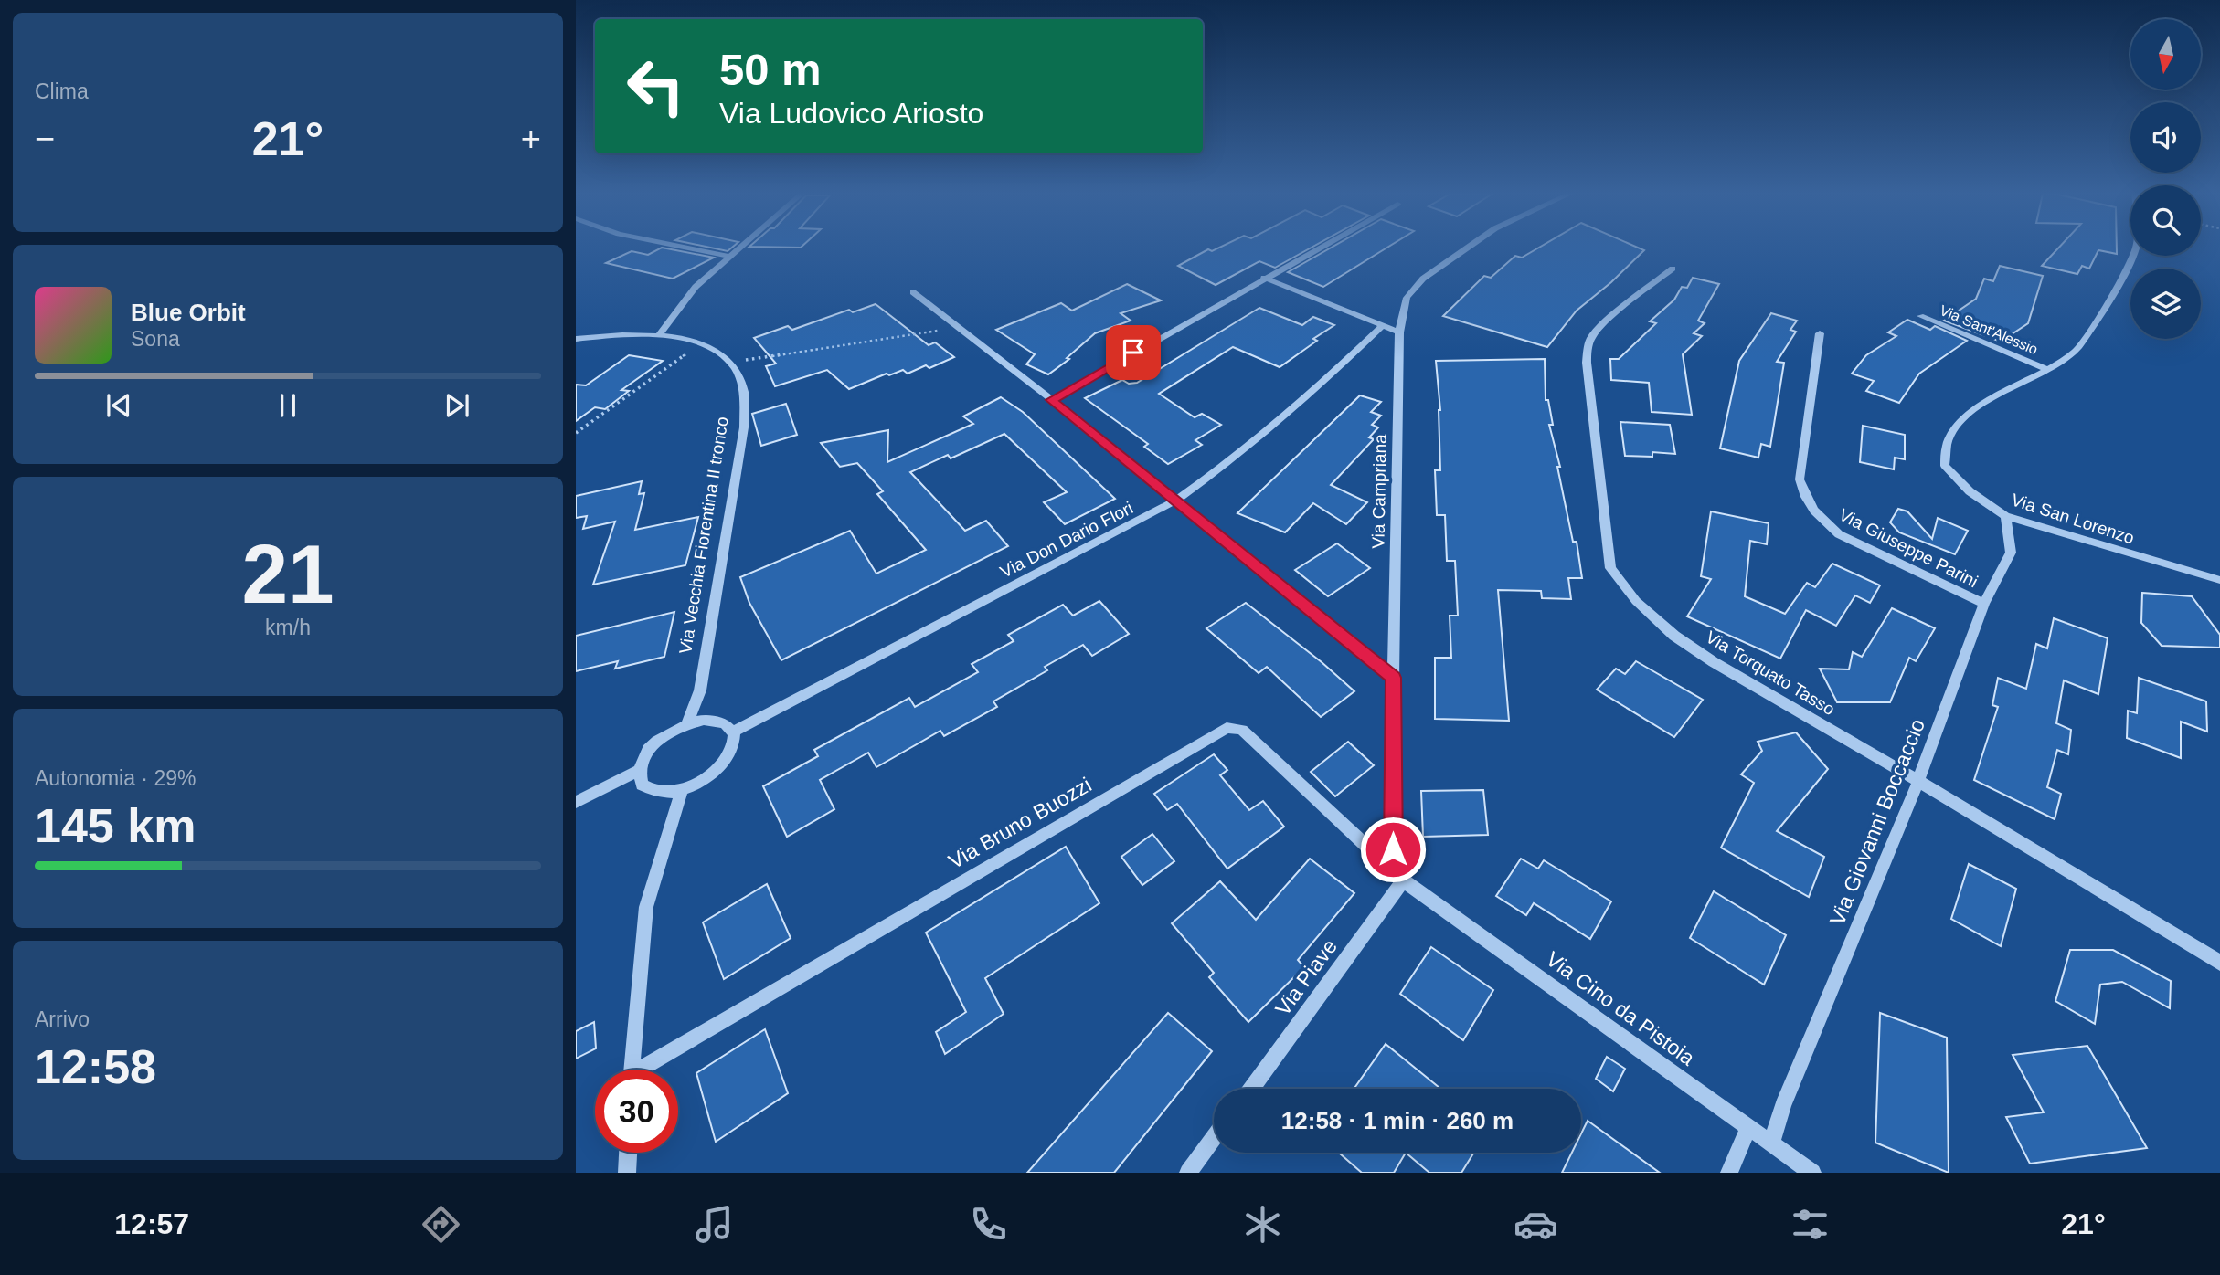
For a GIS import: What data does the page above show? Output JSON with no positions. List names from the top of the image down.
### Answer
{
  "streets": {
    "street": [
      "Via Sant'Alessio",
      "Via Campriana",
      "Via San Lorenzo",
      "Via Vecchia Fiorentina II tronco",
      "Via Don Dario Flori",
      "Via Giuseppe Parini",
      "Via Torquato Tasso",
      "Via Giovanni Boccaccio",
      "Via Bruno Buozzi",
      "Via Piave",
      "Via Cino da Pistoia"
    ]
  },
  "crossings": [
    ["Via Sant'Alessio", "Via San Lorenzo"],
    ["Via Campriana", "Via Bruno Buozzi"],
    ["Via Campriana", "Via Piave"],
    ["Via Campriana", "Via Cino da Pistoia"],
    ["Via San Lorenzo", "Via Giovanni Boccaccio"],
    ["Via Giuseppe Parini", "Via Giovanni Boccaccio"],
    ["Via Torquato Tasso", "Via Giovanni Boccaccio"],
    ["Via Giovanni Boccaccio", "Via Cino da Pistoia"],
    ["Via Bruno Buozzi", "Via Piave"],
    ["Via Bruno Buozzi", "Via Cino da Pistoia"],
    ["Via Piave", "Via Cino da Pistoia"]
  ],
  "north": "bottom",
  "page": {
    "tile": [
      "Clima",
      ["21", "km/h"],
      ["Autonomia · 29%", "145 km"],
      ["Arrivo", "12:58"]
    ],
    "turn": ["50 m", "Via Ludovico Ariosto"],
    "heat": ["−", "21°", "+"],
    "song": ["Blue Orbit", "Sona"],
    "limit": "30",
    "trip": "12:58 · 1 min · 260 m",
    "tabs": ["12:57", "21°"]
  }
}
